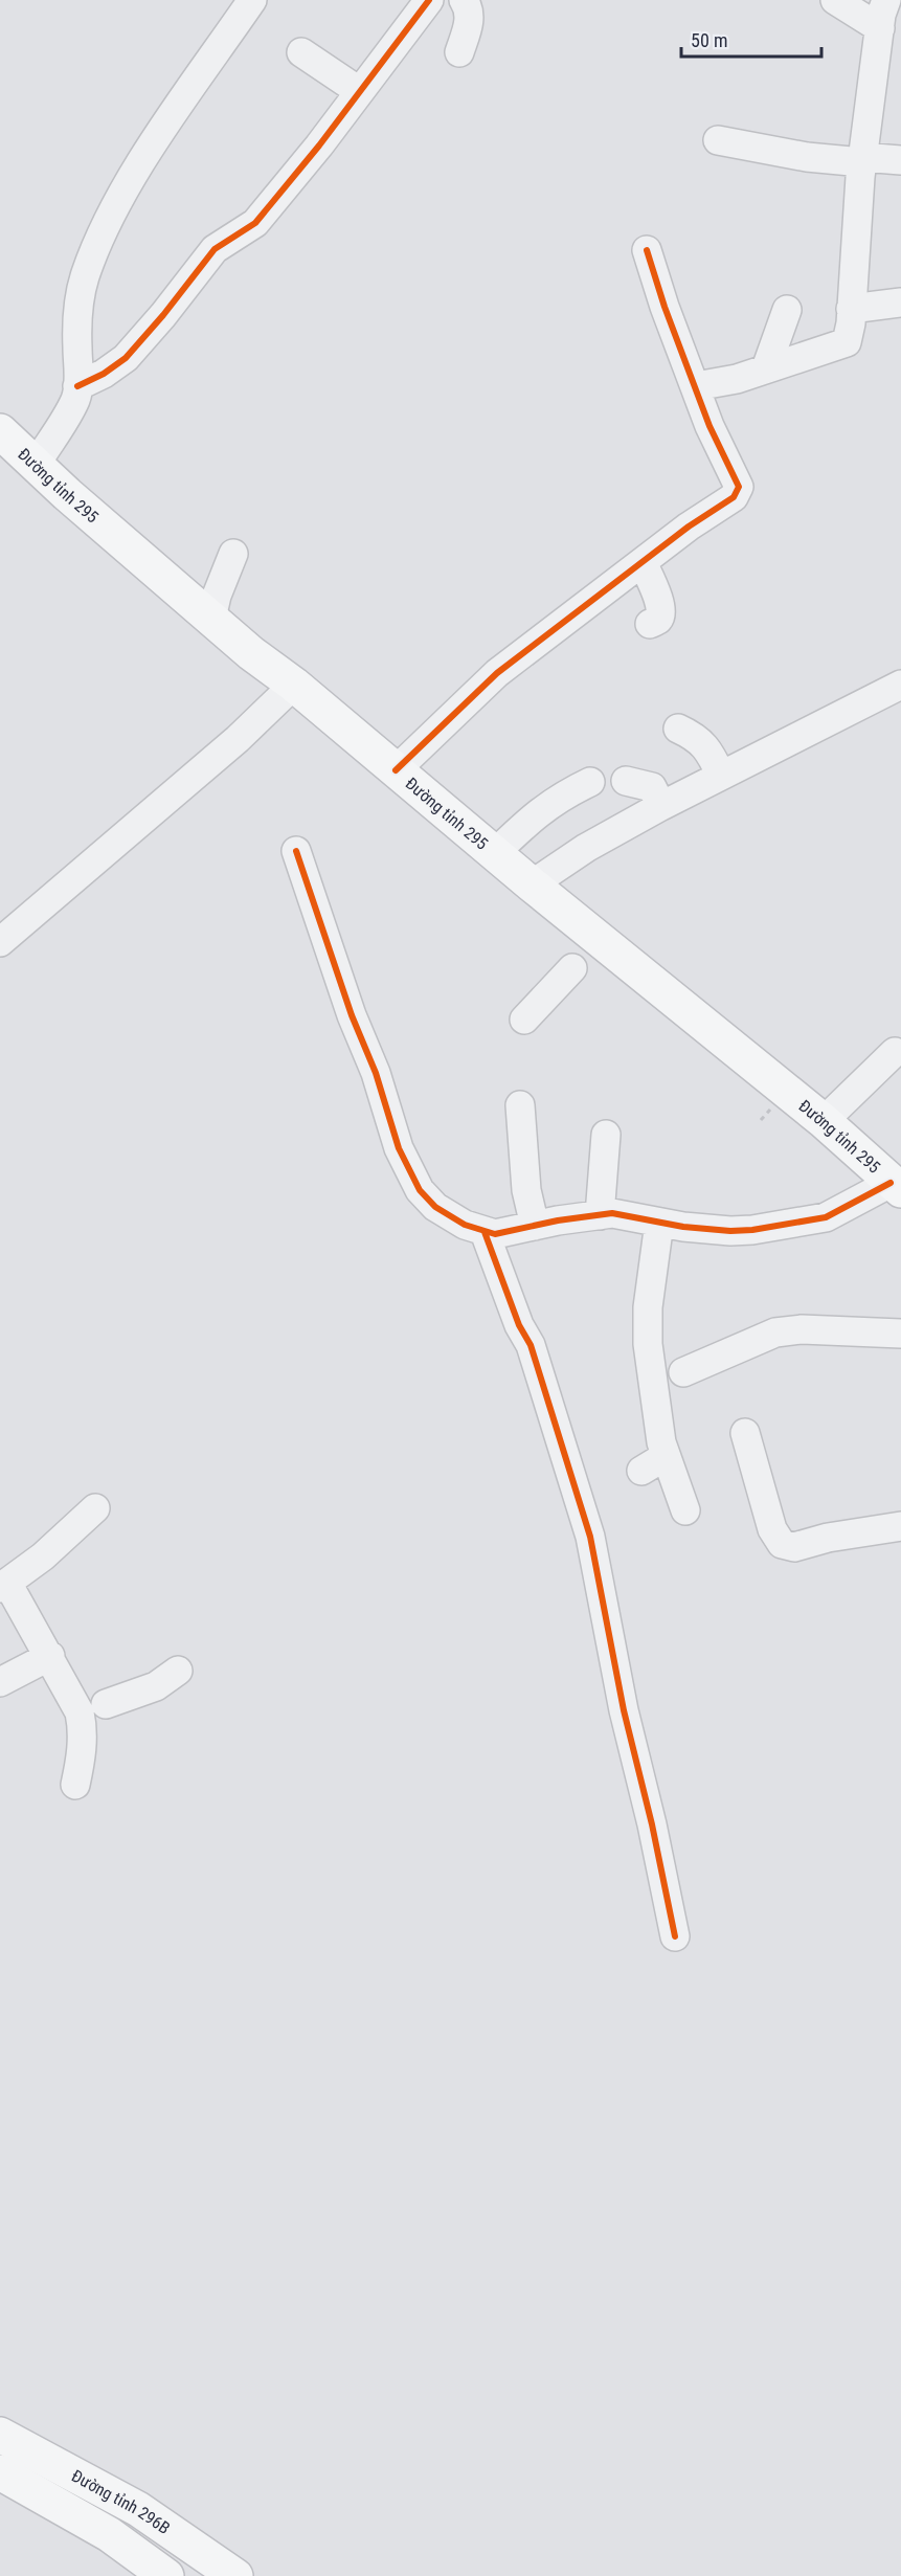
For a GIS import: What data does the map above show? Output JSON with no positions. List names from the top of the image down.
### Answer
{
  "streets": {
    "main road": ["Đường tỉnh 295", "Đường tỉnh 296B"]
  },
  "scale_bar": "50 m"
}
